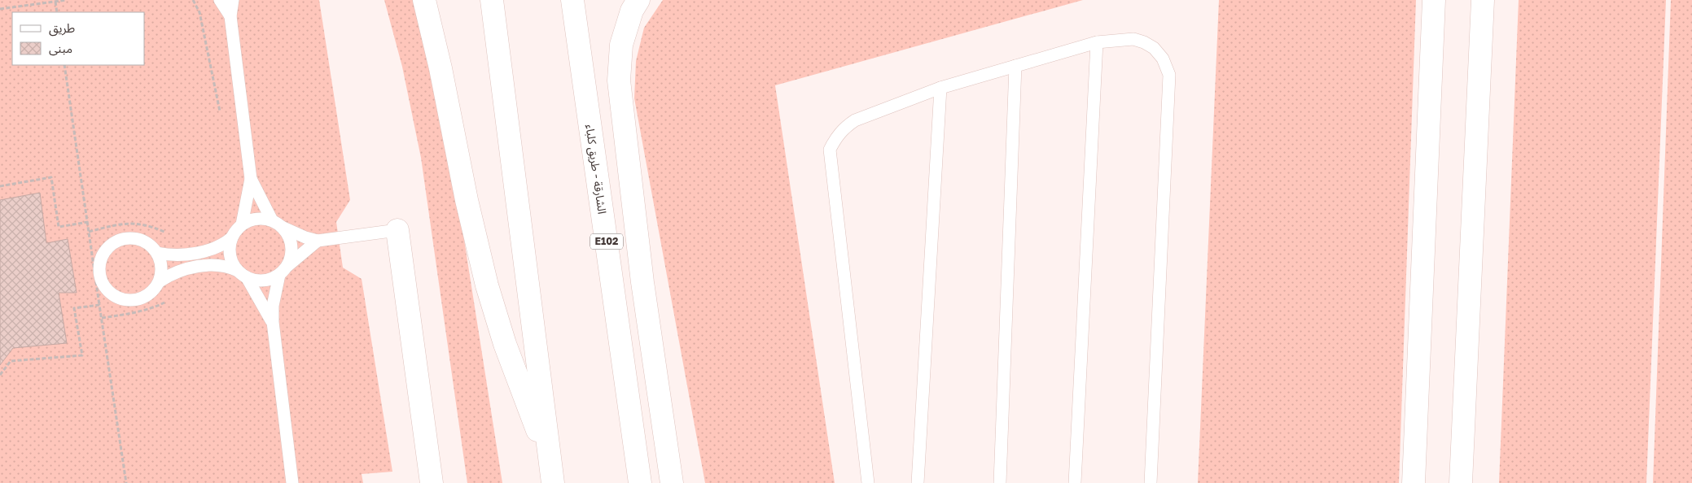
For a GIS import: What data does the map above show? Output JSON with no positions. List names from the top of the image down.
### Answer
{
  "streets": {
    "main road": ["الشارقة - طريق كلباء", "E102"]
  },
  "legend": ["طريق", "مبنى"]
}
